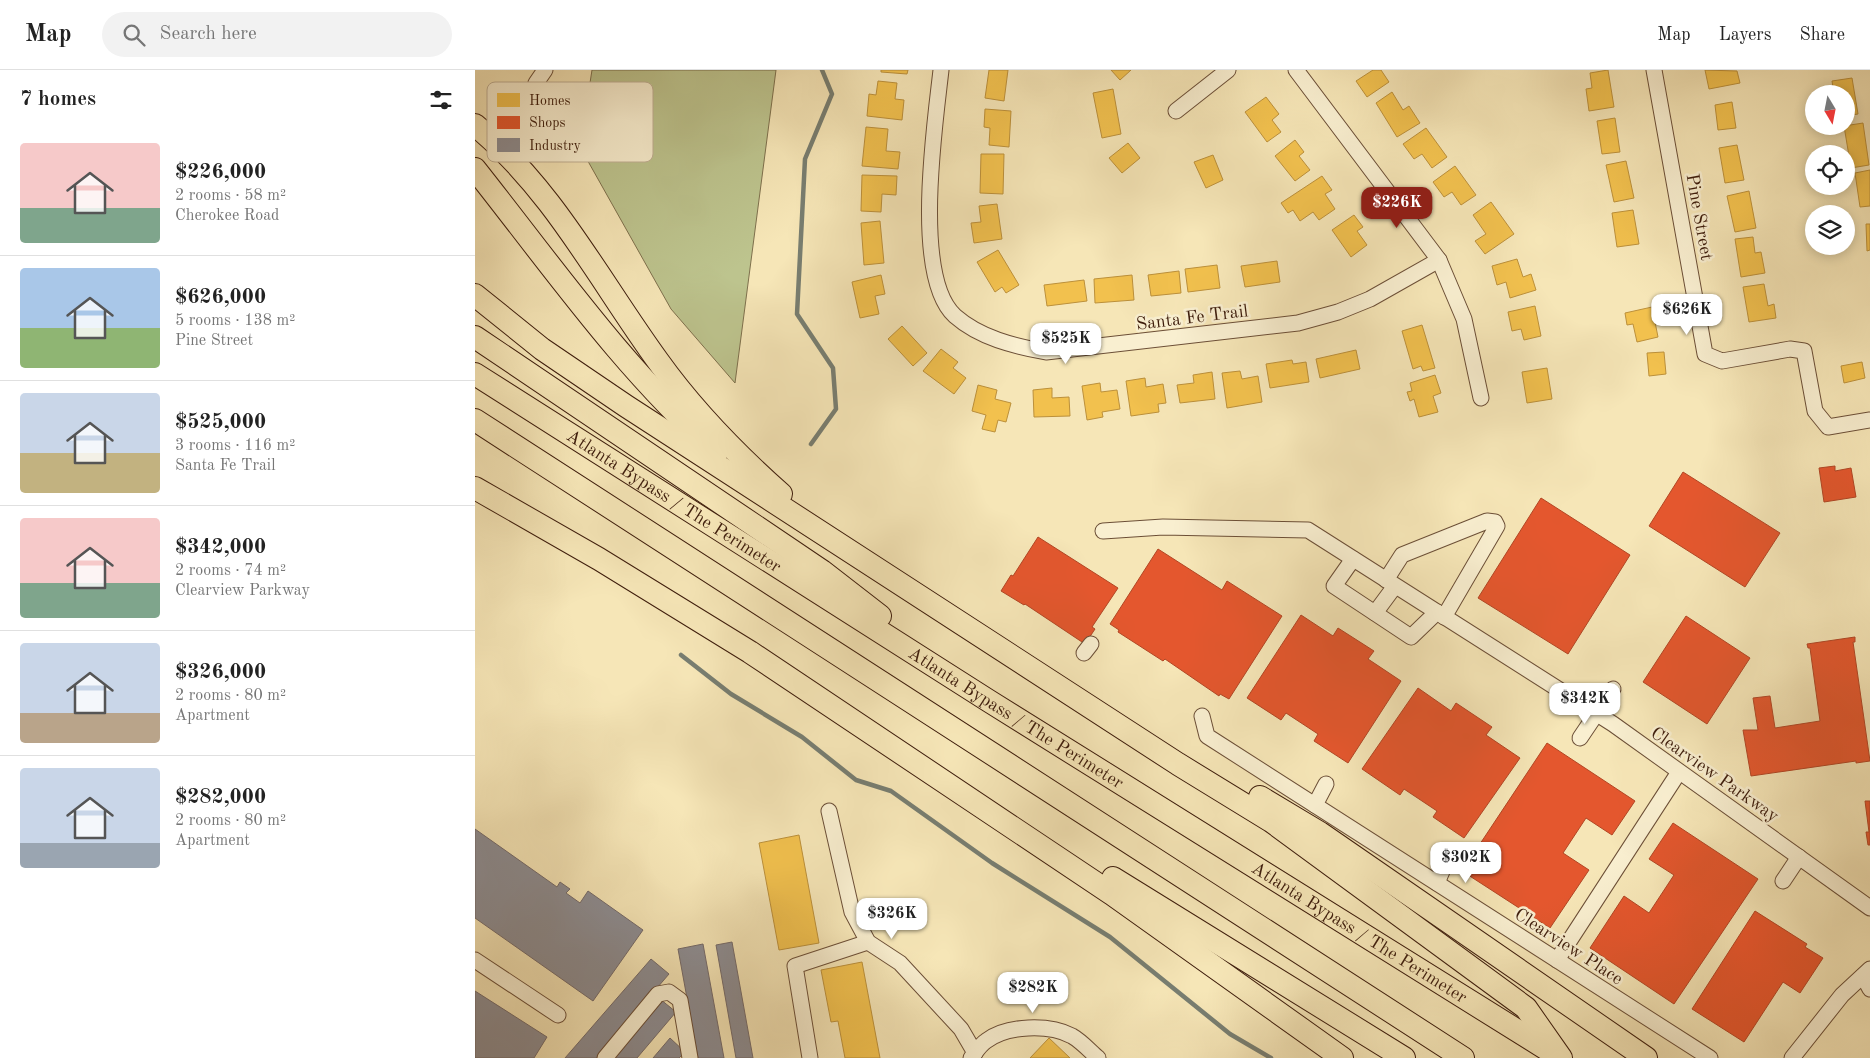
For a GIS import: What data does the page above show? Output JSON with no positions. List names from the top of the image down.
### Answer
{
  "streets": {
    "highway": ["Atlanta Bypass / The Perimeter"],
    "street": [
      "Pine Street",
      "Santa Fe Trail",
      "Clearview Parkway",
      "Clearview Place"
    ]
  },
  "legend": ["Homes", "Shops", "Industry"],
  "north": "bottom",
  "page": {
    "header": "Map",
    "search": "Search here",
    "nav": ["Map", "Layers", "Share"],
    "heading": "7 homes",
    "list": [
      {
        "name": "$226,000",
        "note": "2 rooms · 58 m² · Cherokee Road"
      },
      {
        "name": "$626,000",
        "note": "5 rooms · 138 m² · Pine Street"
      },
      {
        "name": "$525,000",
        "note": "3 rooms · 116 m² · Santa Fe Trail"
      },
      {
        "name": "$342,000",
        "note": "2 rooms · 74 m² · Clearview Parkway"
      },
      {
        "name": "$326,000",
        "note": "2 rooms · 80 m² · Apartment"
      },
      {
        "name": "$282,000",
        "note": "2 rooms · 80 m² · Apartment"
      }
    ],
    "price": [
      "$226K",
      "$626K",
      "$525K",
      "$342K",
      "$302K",
      "$326K",
      "$282K"
    ]
  }
}
